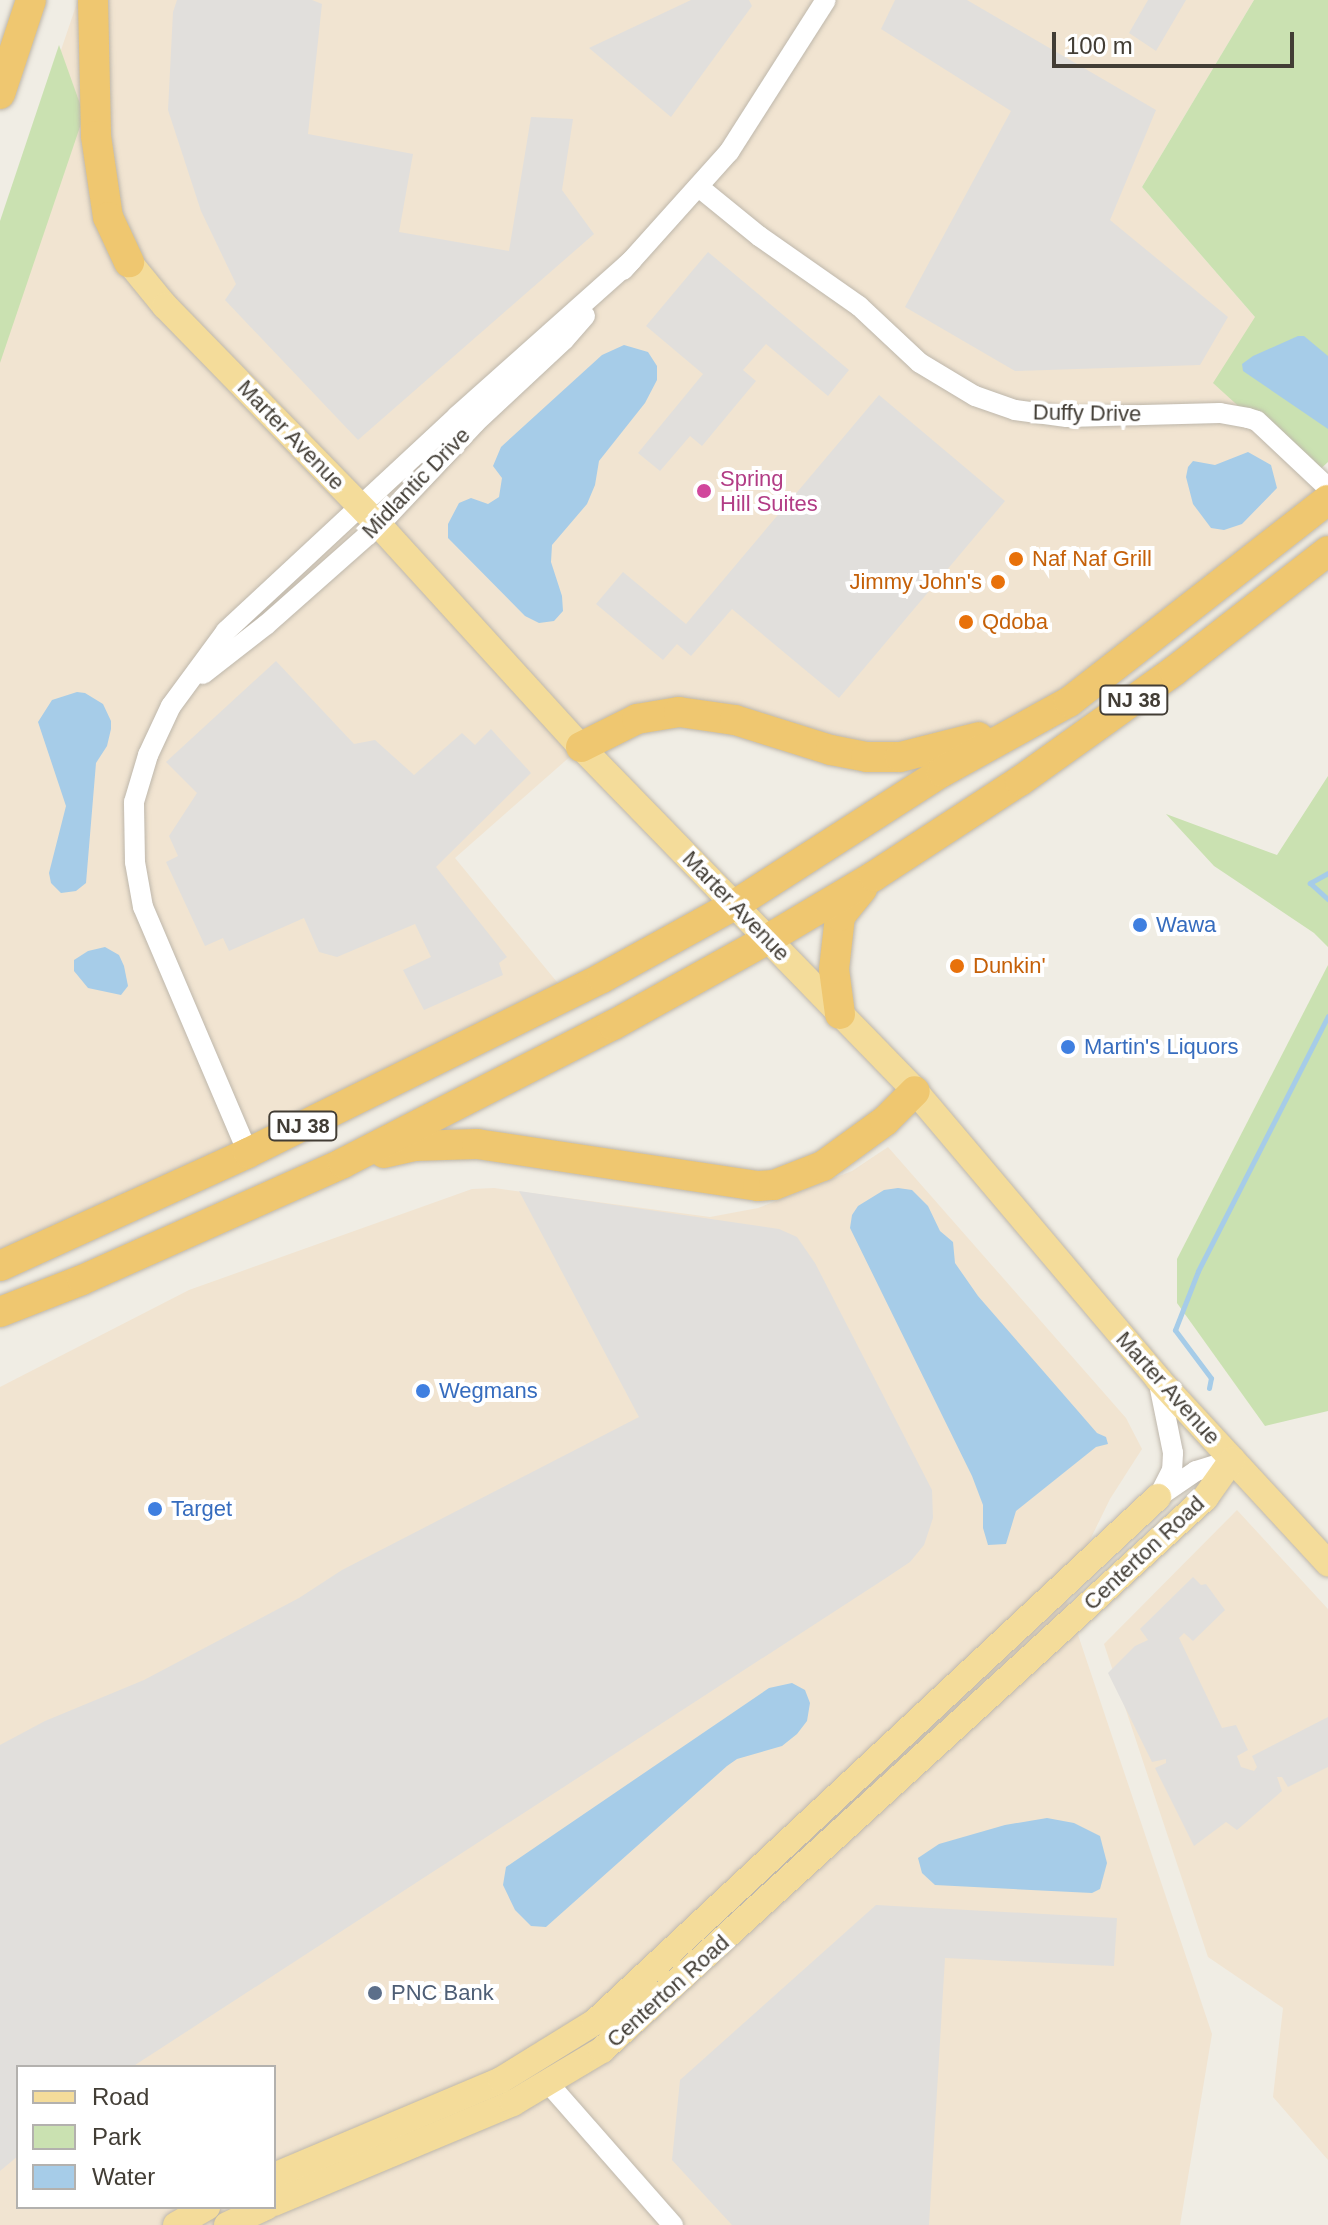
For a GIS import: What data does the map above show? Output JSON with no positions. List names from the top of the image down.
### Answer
{
  "streets": {
    "highway": ["NJ 38"],
    "main road": ["Marter Avenue", "Centerton Road"],
    "street": ["Duffy Drive", "Midlantic Drive"]
  },
  "crossings": [
    ["Duffy Drive", "Midlantic Drive"],
    ["Marter Avenue", "Midlantic Drive"],
    ["Marter Avenue", "NJ 38"],
    ["Marter Avenue", "Centerton Road"],
    ["Midlantic Drive", "NJ 38"]
  ],
  "places": [
    "Spring Hill Suites",
    "Naf Naf Grill",
    "Jimmy John's",
    "Qdoba",
    "Wawa",
    "Dunkin'",
    "Martin's Liquors",
    "Wegmans",
    "Target",
    "PNC Bank"
  ],
  "legend": ["Road", "Park", "Water"],
  "scale_bar": "100 m"
}
